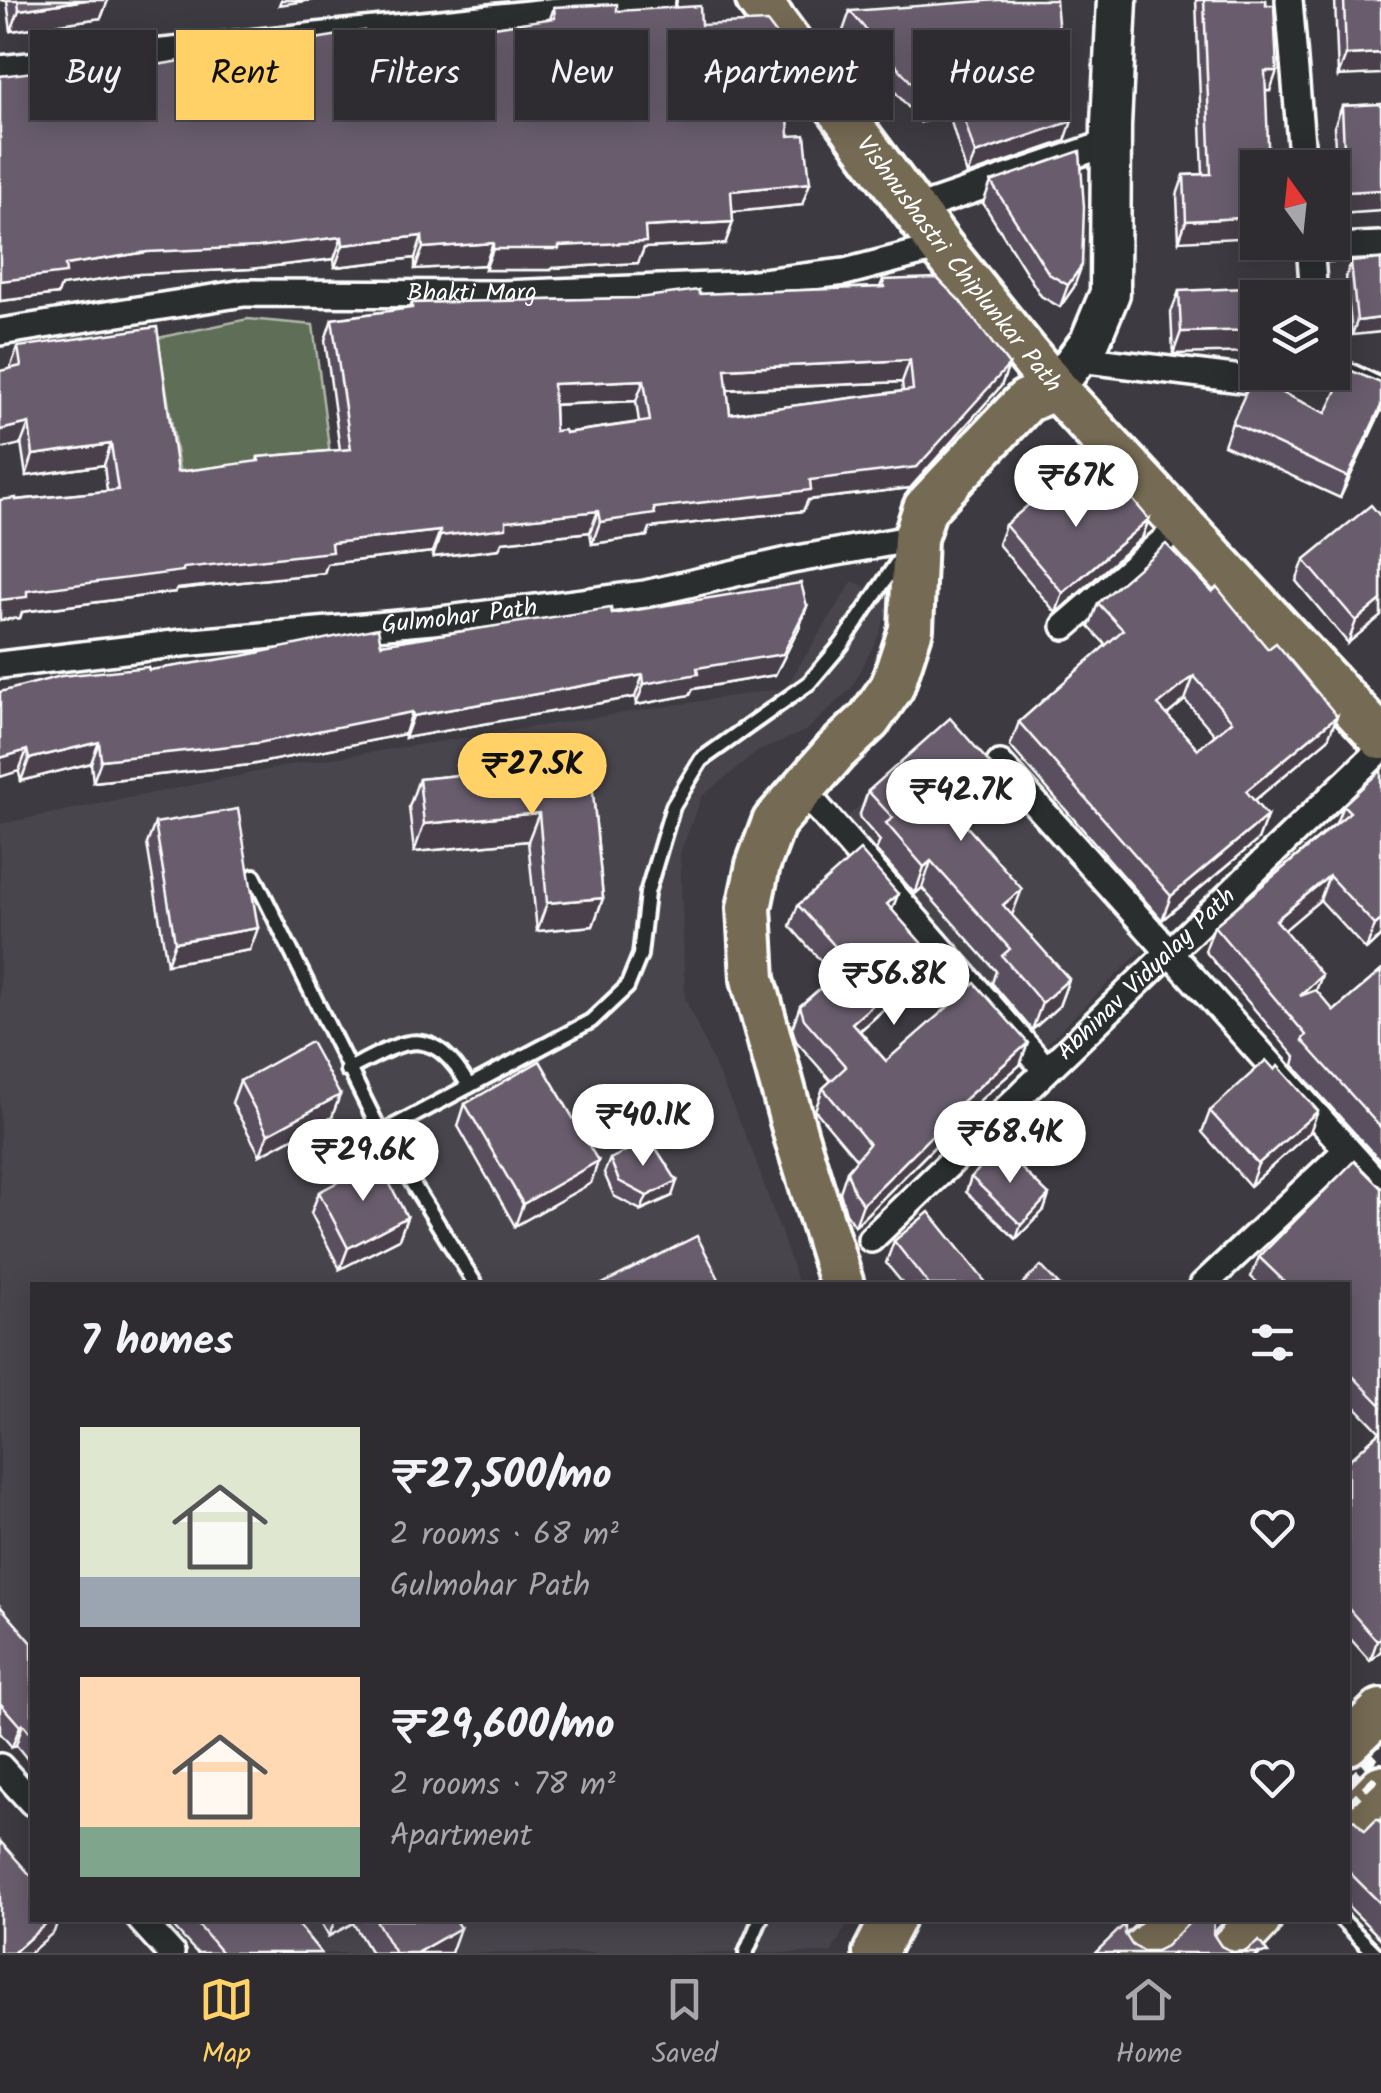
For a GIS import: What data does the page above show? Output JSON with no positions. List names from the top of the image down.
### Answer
{
  "streets": {
    "main road": ["Vishnushastri Chiplunkar Path"],
    "street": ["Bhakti Marg", "Gulmohar Path", "Abhinav Vidyalay Path"]
  },
  "crossings": [
    ["Vishnushastri Chiplunkar Path", "Bhakti Marg"]
  ],
  "north": "top",
  "page": {
    "chip": [
      "Buy",
      "Rent",
      "Filters",
      "New",
      "Apartment",
      "House"
    ],
    "price": [
      "₹67K",
      "₹27.5K",
      "₹42.7K",
      "₹56.8K",
      "₹40.1K",
      "₹68.4K",
      "₹29.6K"
    ],
    "heading": "7 homes",
    "list": [
      {
        "name": "₹27,500/mo",
        "note": "2 rooms · 68 m² · Gulmohar Path"
      },
      {
        "name": "₹29,600/mo",
        "note": "2 rooms · 78 m² · Apartment"
      }
    ],
    "tabs": ["Map", "Saved", "Home"]
  }
}
